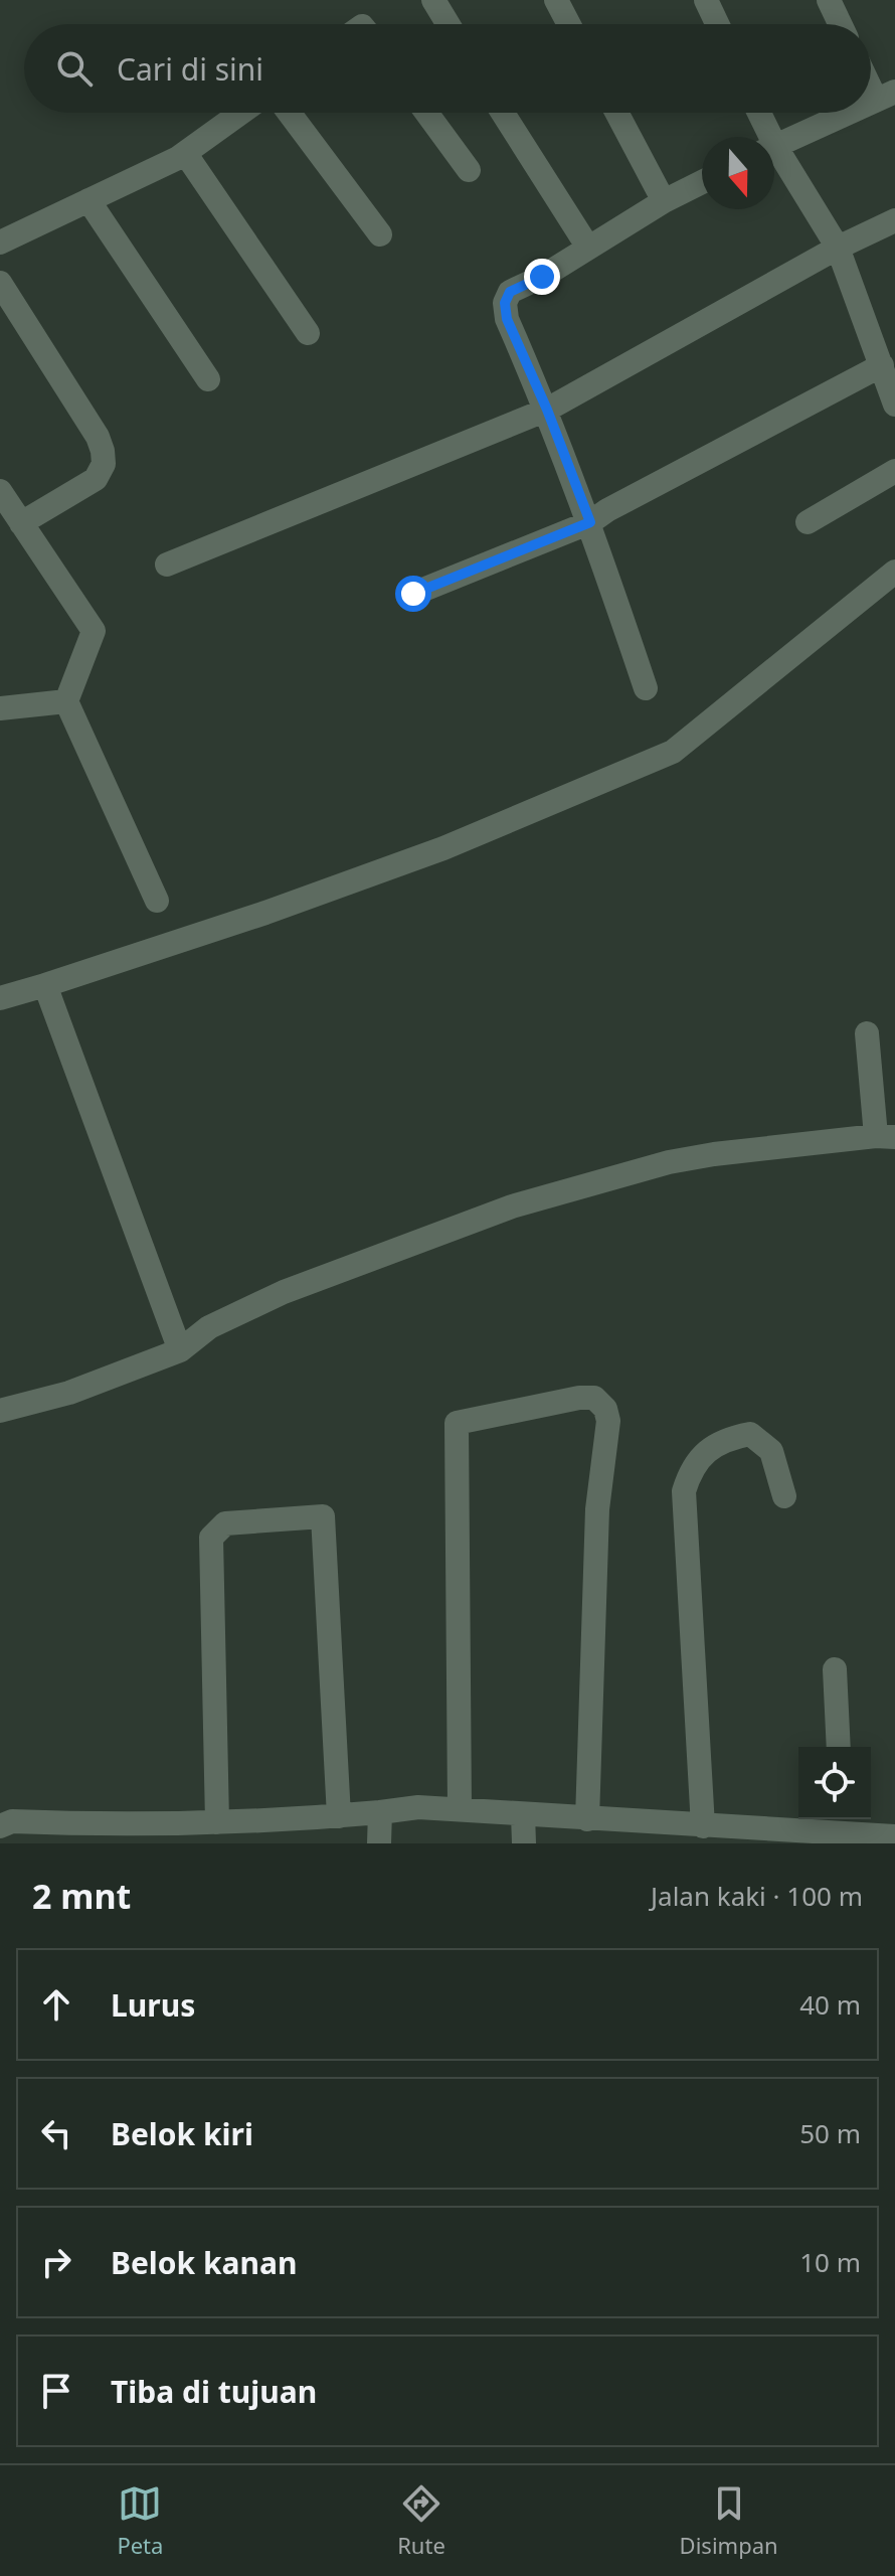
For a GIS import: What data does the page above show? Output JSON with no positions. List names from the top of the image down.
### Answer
{
  "north": "bottom",
  "page": {
    "search": "Cari di sini",
    "heading": ["2 mnt", "Jalan kaki · 100 m"],
    "list": [
      ["Lurus", "40 m"],
      ["Belok kiri", "50 m"],
      ["Belok kanan", "10 m"],
      "Tiba di tujuan"
    ],
    "nav": ["Peta", "Rute", "Disimpan"]
  }
}
